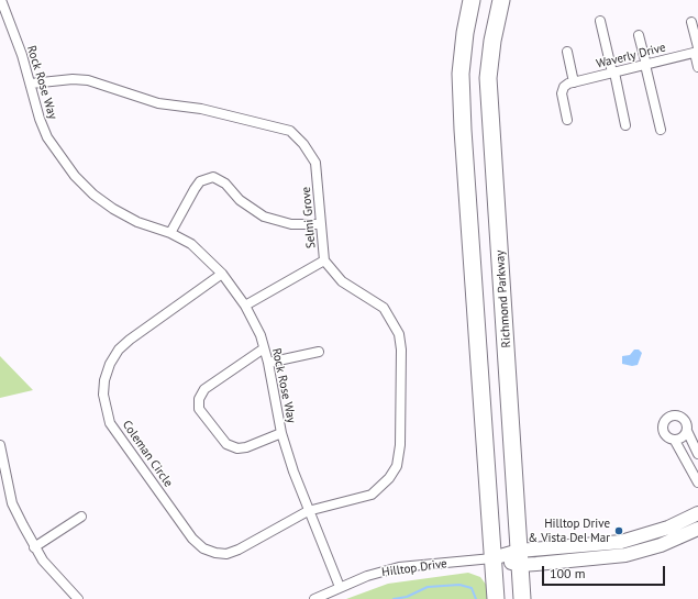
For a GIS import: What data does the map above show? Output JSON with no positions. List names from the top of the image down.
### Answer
{
  "streets": {
    "highway": ["Richmond Parkway"],
    "main road": ["Hilltop Drive"],
    "street": [
      "Waverly Drive",
      "Rock Rose Way",
      "Selmi Grove",
      "Coleman Circle"
    ]
  },
  "crossings": [
    ["Rock Rose Way", "Selmi Grove"],
    ["Rock Rose Way", "Coleman Circle"],
    ["Rock Rose Way", "Hilltop Drive"],
    ["Selmi Grove", "Coleman Circle"],
    ["Richmond Parkway", "Hilltop Drive"]
  ],
  "places": ["Hilltop Drive & Vista Del Mar"],
  "scale_bar": "100 m"
}
